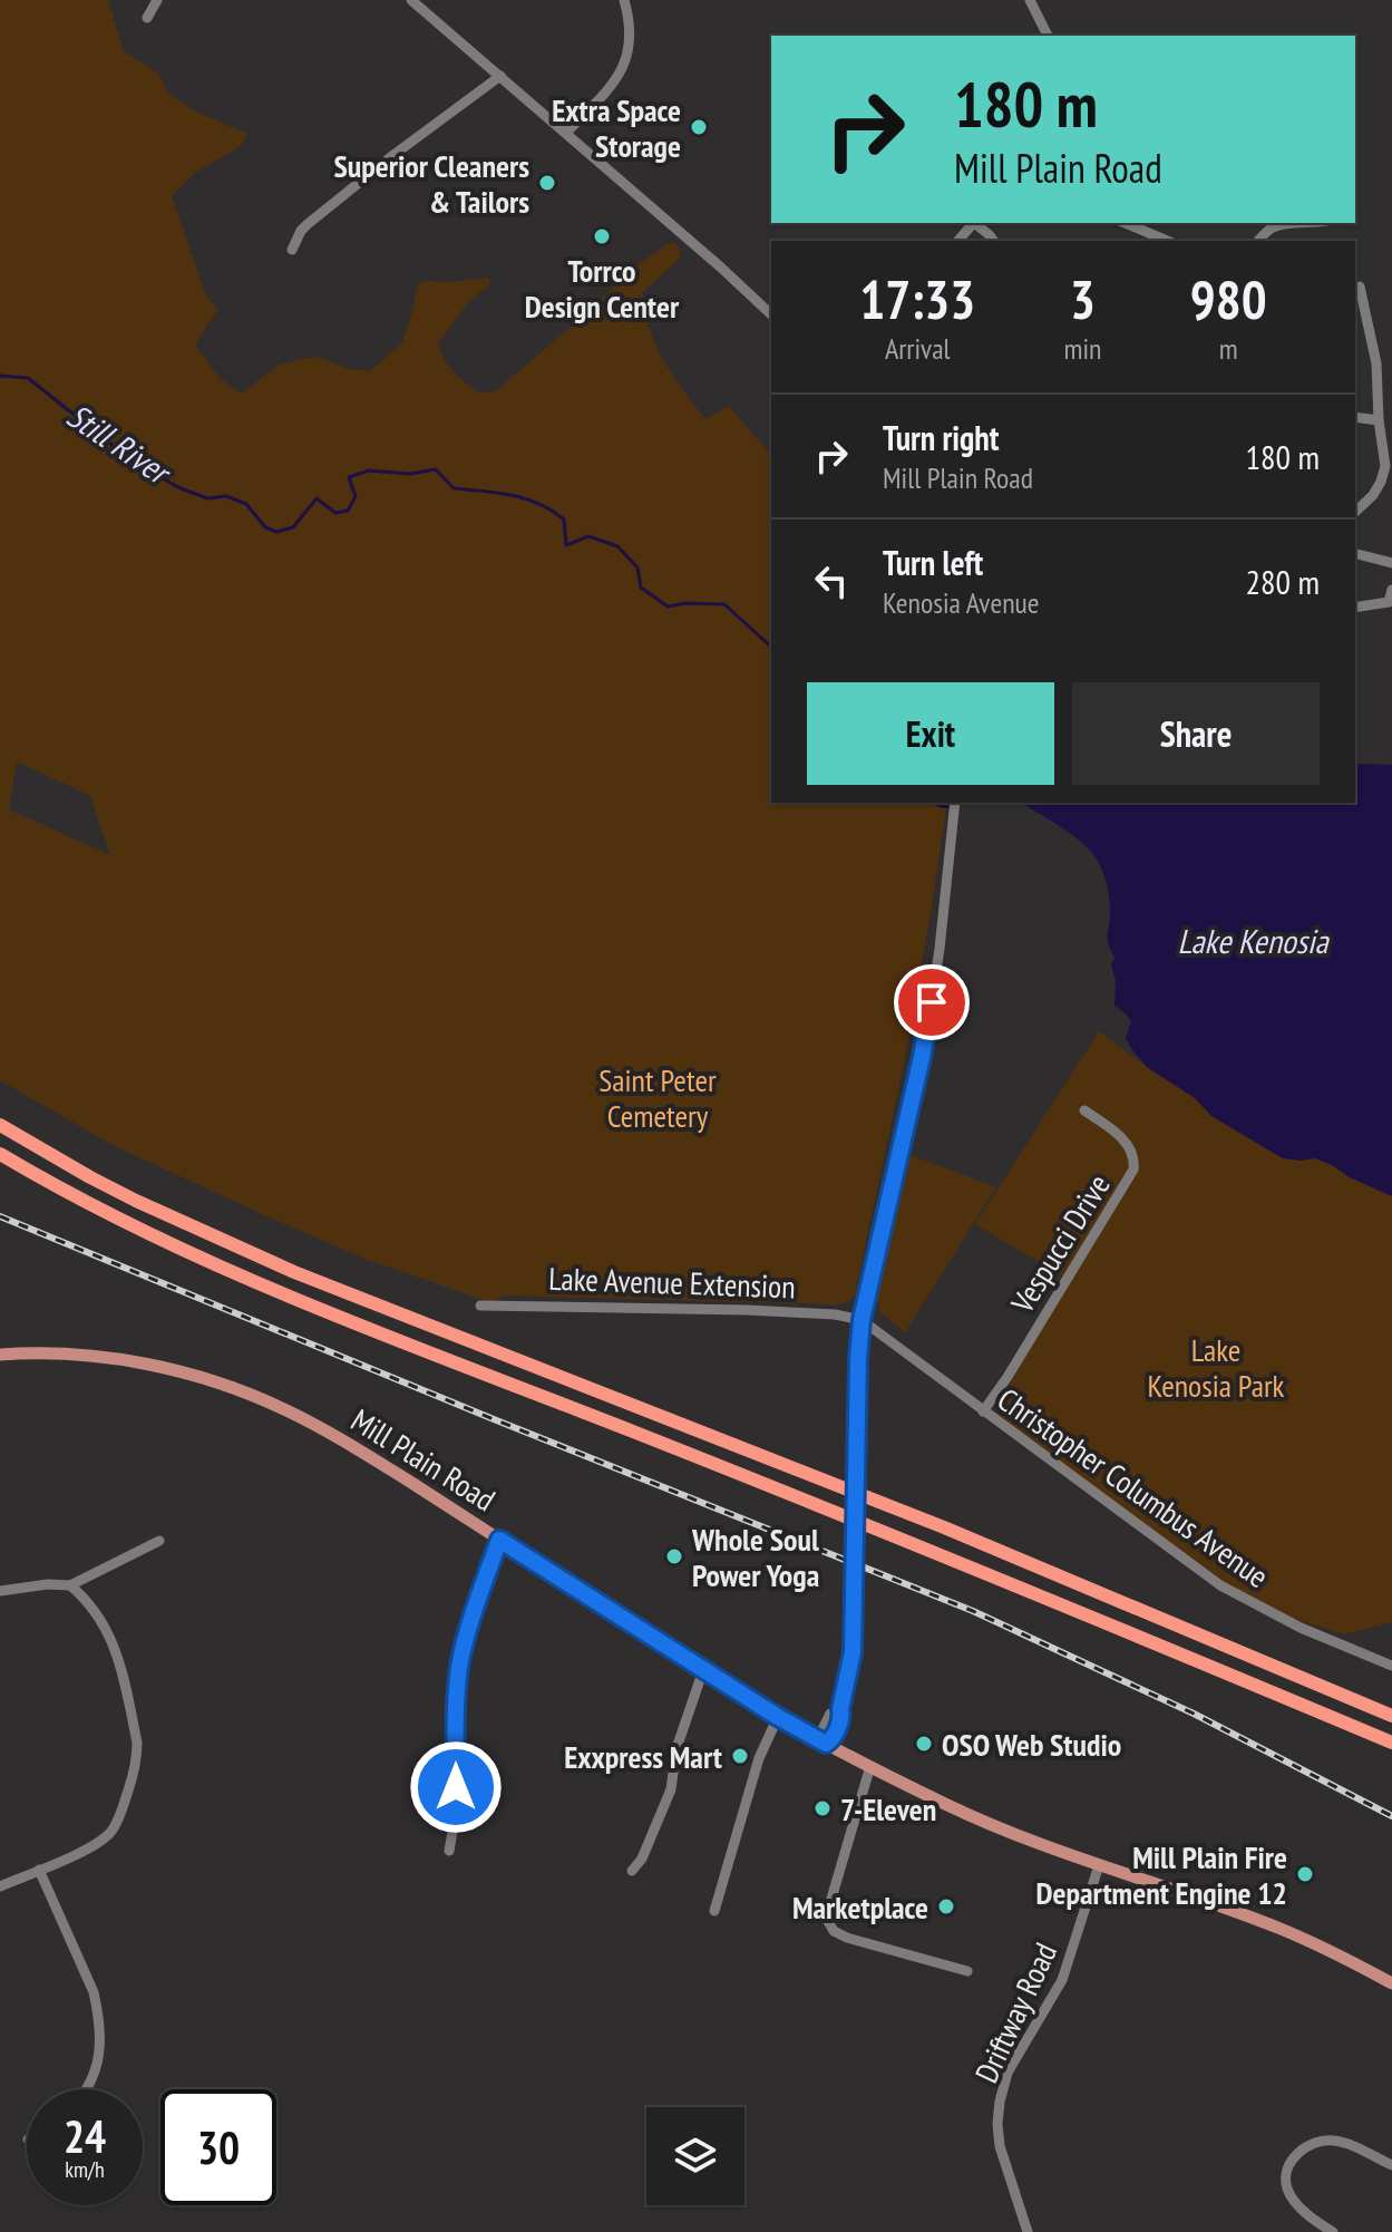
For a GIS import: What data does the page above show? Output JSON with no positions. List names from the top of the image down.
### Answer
{
  "streets": {
    "main road": ["Mill Plain Road"],
    "street": [
      "Vespucci Drive",
      "Lake Avenue Extension",
      "Christopher Columbus Avenue",
      "Driftway Road"
    ]
  },
  "crossings": [
    ["Vespucci Drive", "Christopher Columbus Avenue"],
    ["Lake Avenue Extension", "Christopher Columbus Avenue"],
    ["Mill Plain Road", "Driftway Road"]
  ],
  "water": ["Still River", "Lake Kenosia"],
  "parks": ["Saint Peter Cemetery", "Lake Kenosia Park"],
  "places": [
    "Extra Space Storage",
    "Superior Cleaners & Tailors",
    "Torrco Design Center",
    "Whole Soul Power Yoga",
    "OSO Web Studio",
    "Exxpress Mart",
    "7-Eleven",
    "Mill Plain Fire Department Engine 12",
    "Marketplace"
  ],
  "page": {
    "turn": ["180 m", "Mill Plain Road"],
    "eta": [
      "17:33",
      "Arrival",
      "3",
      "min",
      "980",
      "m"
    ],
    "list": [
      {
        "name": "Turn right",
        "note": "Mill Plain Road",
        "value": "180 m"
      },
      {
        "name": "Turn left",
        "note": "Kenosia Avenue",
        "value": "280 m"
      }
    ],
    "buttons": ["Exit", "Share"],
    "speed": "24 km/h",
    "limit": "30"
  }
}
